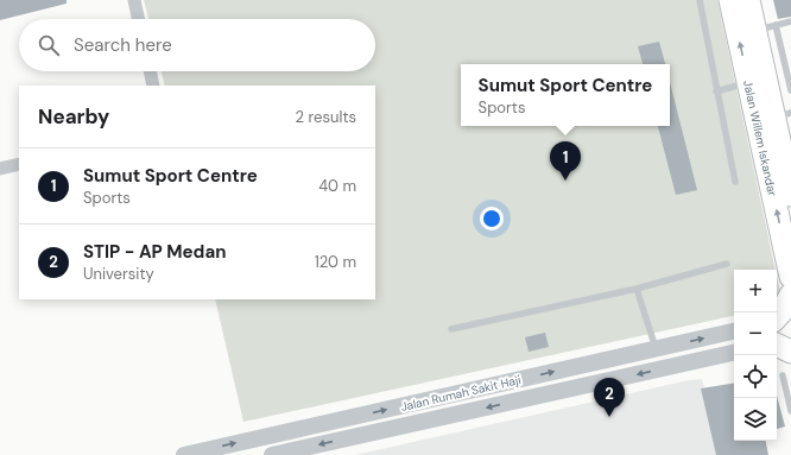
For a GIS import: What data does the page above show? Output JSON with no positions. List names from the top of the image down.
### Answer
{
  "streets": {
    "highway": ["Jalan Willem Iskandar"],
    "street": ["Jalan Rumah Sakit Haji"]
  },
  "page": {
    "search": "Search here",
    "popup": ["Sumut Sport Centre", "Sports"],
    "heading": ["Nearby", "2 results"],
    "pins": ["1", "2"],
    "list": [
      {
        "mark": "1",
        "name": "Sumut Sport Centre",
        "note": "Sports",
        "value": "40 m"
      },
      {
        "mark": "2",
        "name": "STIP - AP Medan",
        "note": "University",
        "value": "120 m"
      }
    ],
    "map_buttons": ["+", "−"]
  }
}
